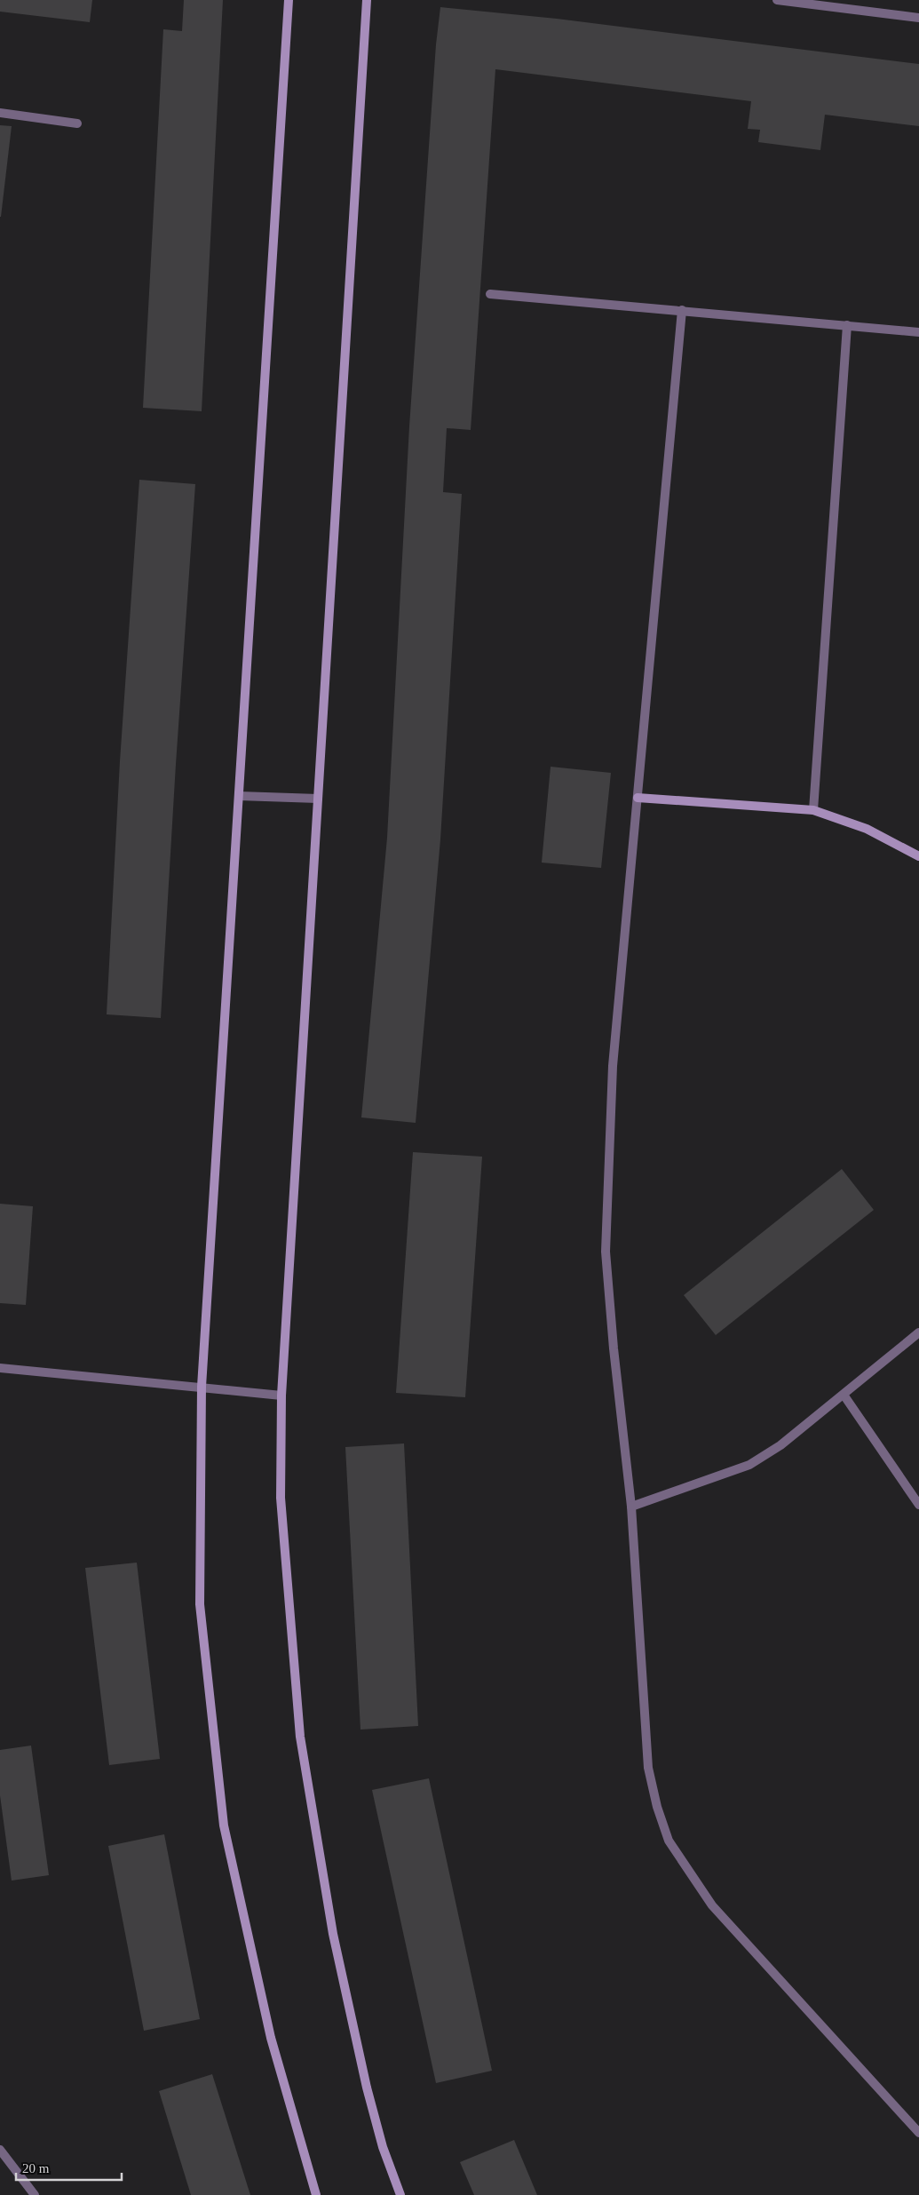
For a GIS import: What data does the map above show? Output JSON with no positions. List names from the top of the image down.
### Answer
{
  "scale_bar": "20 m"
}
